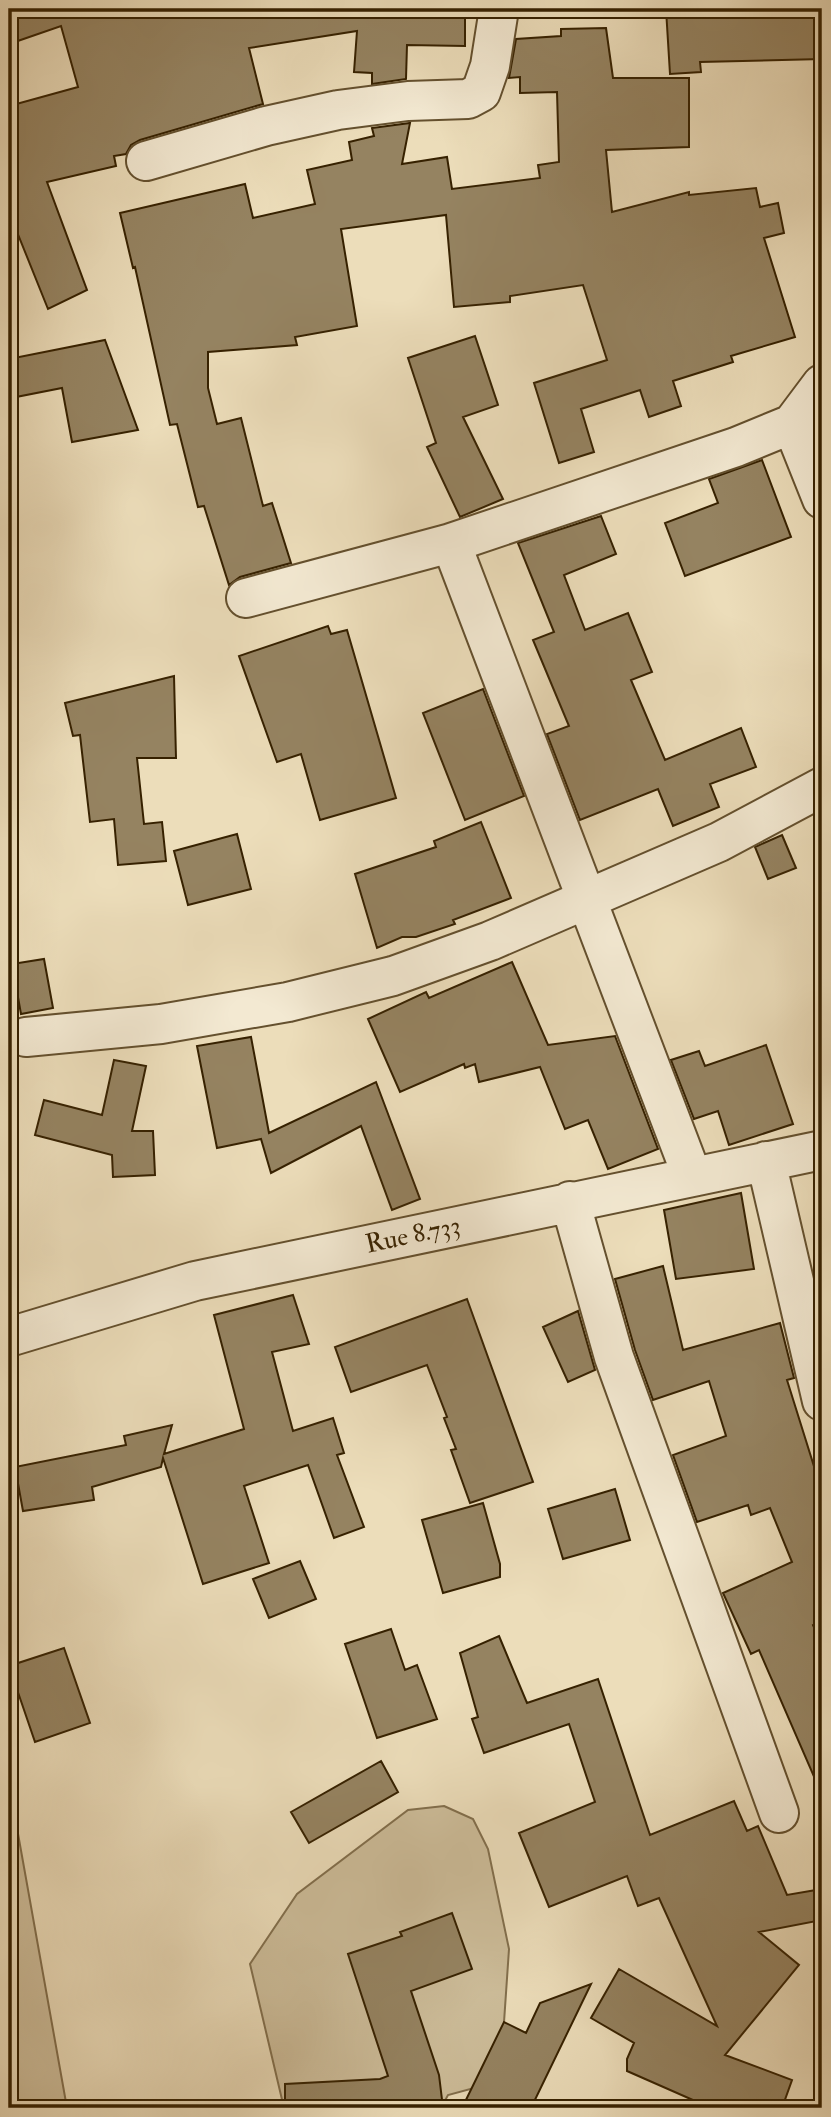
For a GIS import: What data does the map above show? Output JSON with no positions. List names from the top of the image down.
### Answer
{
  "streets": {
    "street": ["Rue 8.733"]
  }
}
